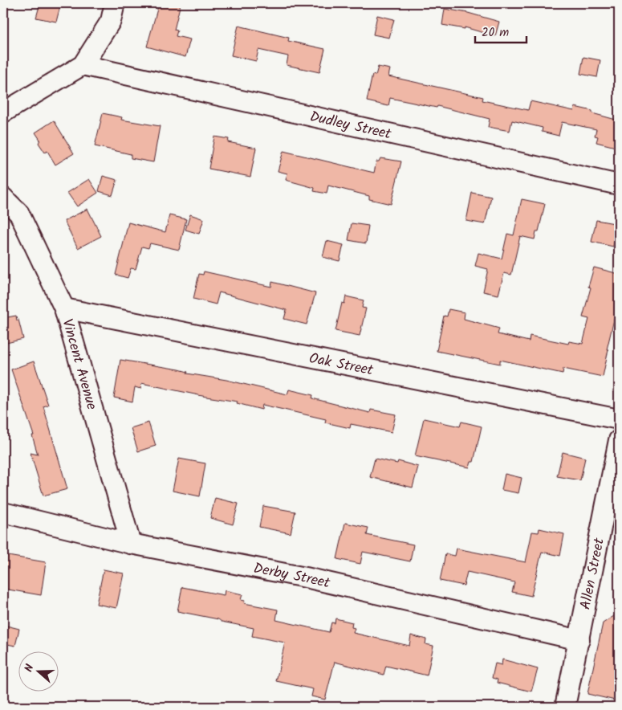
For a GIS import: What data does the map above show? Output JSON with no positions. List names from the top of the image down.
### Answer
{
  "streets": {
    "street": [
      "Dudley Street",
      "Oak Street",
      "Vincent Avenue",
      "Allen Street",
      "Derby Street"
    ]
  },
  "crossings": [
    ["Oak Street", "Vincent Avenue"],
    ["Vincent Avenue", "Derby Street"],
    ["Allen Street", "Derby Street"]
  ],
  "scale_bar": "20 m",
  "north": "left"
}
